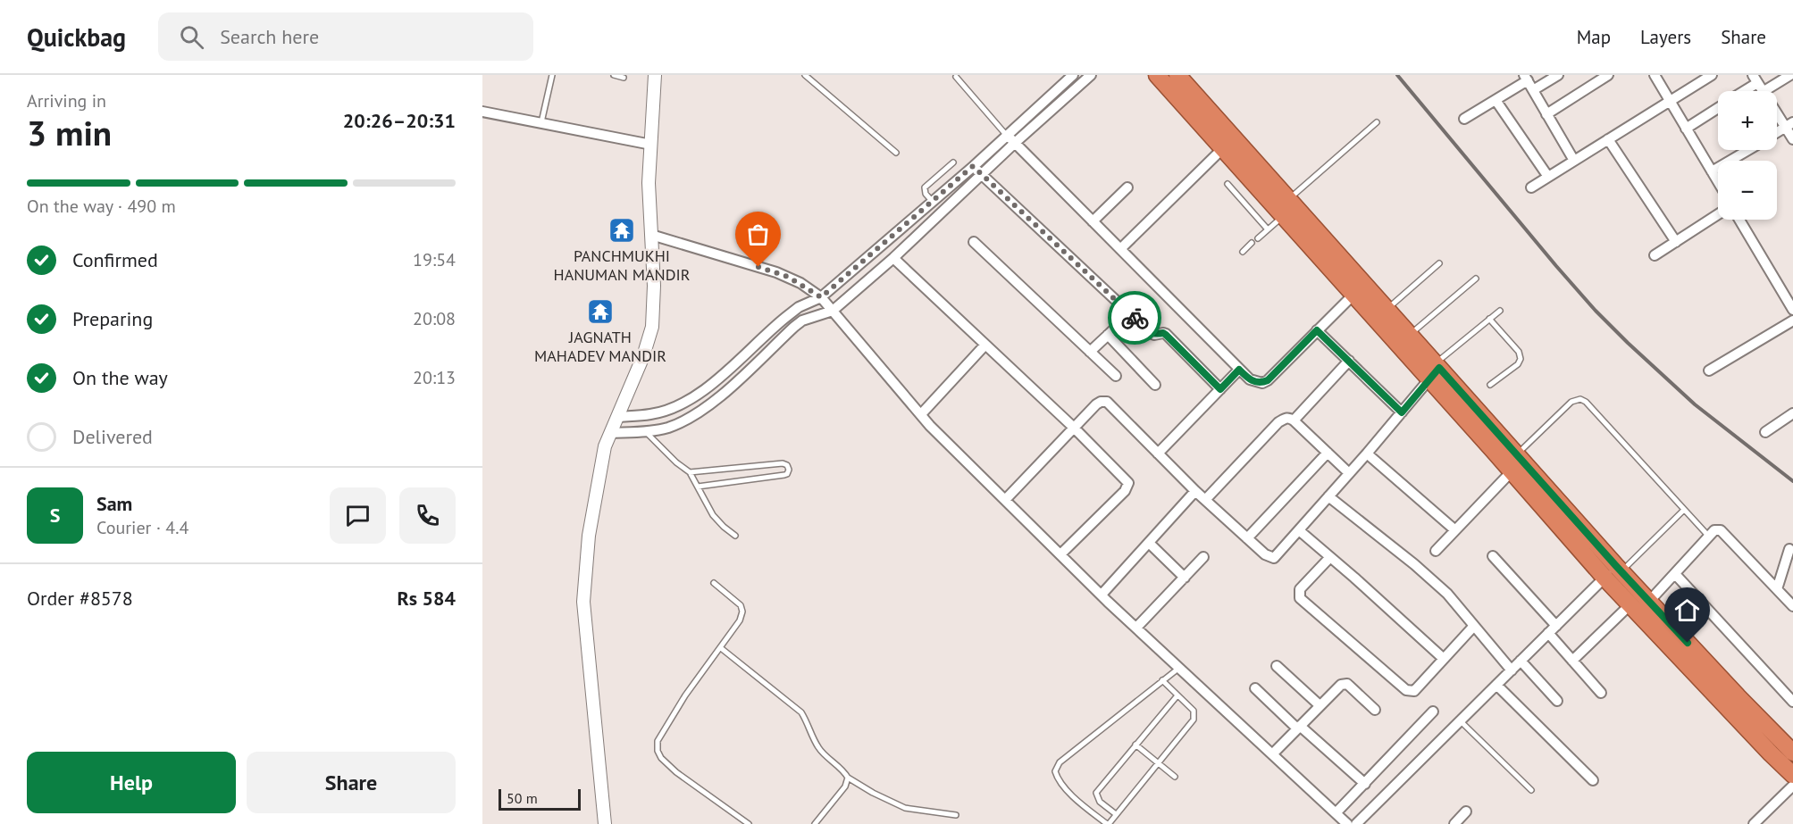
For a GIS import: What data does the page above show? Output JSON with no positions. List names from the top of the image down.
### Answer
{
  "places": {
    "temple": ["PANCHMUKHI HANUMAN MANDIR", "JAGNATH MAHADEV MANDIR"]
  },
  "scale_bar": "50 m",
  "page": {
    "header": "Quickbag",
    "search": "Search here",
    "nav": ["Map", "Layers", "Share"],
    "heading": ["3 min", "Arriving in", "20:26–20:31"],
    "panel": [
      "Sam",
      "Courier · 4.4",
      "Order #8578",
      "Rs 584"
    ],
    "map_buttons": ["+", "−"],
    "bar": "On the way · 490 m",
    "list": [
      ["Confirmed", "19:54"],
      ["Preparing", "20:08"],
      ["On the way", "20:13"],
      "Delivered"
    ],
    "round": "S",
    "buttons": ["Help", "Share"],
    "scale": "50 m"
  }
}
